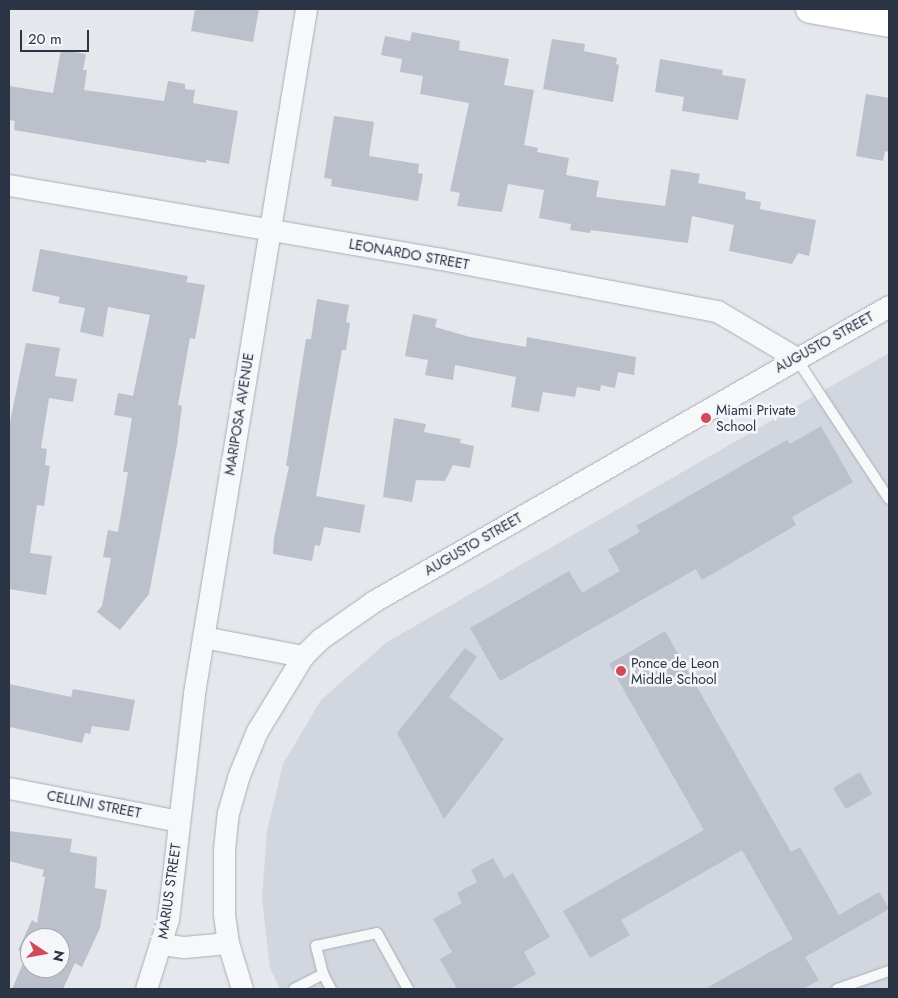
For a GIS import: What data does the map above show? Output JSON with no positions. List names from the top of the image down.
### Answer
{
  "streets": {
    "street": [
      "LEONARDO STREET",
      "AUGUSTO STREET",
      "MARIPOSA AVENUE",
      "CELLINI STREET",
      "MARIUS STREET"
    ]
  },
  "crossings": [
    ["LEONARDO STREET", "AUGUSTO STREET"],
    ["LEONARDO STREET", "MARIPOSA AVENUE"],
    ["MARIPOSA AVENUE", "CELLINI STREET"],
    ["MARIPOSA AVENUE", "MARIUS STREET"],
    ["CELLINI STREET", "MARIUS STREET"]
  ],
  "places": ["Miami Private School", "Ponce de Leon Middle School"],
  "scale_bar": "20 m",
  "north": "right"
}
